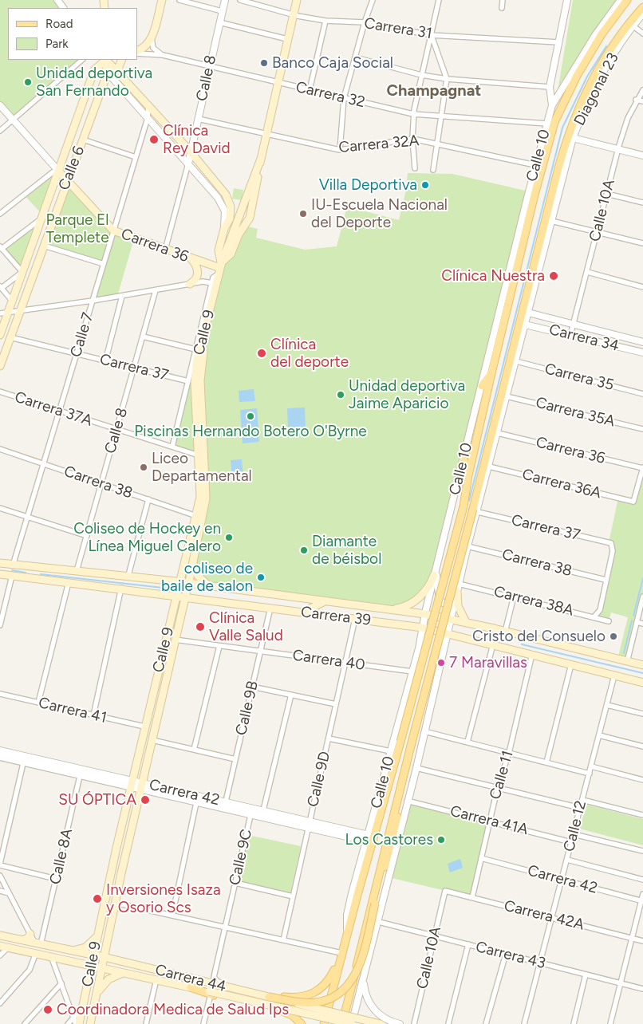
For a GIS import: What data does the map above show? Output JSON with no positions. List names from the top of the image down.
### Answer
{
  "streets": {
    "main road": [
      "Calle 10",
      "Calle 6",
      "Carrera 36",
      "Calle 9",
      "Carrera 39",
      "Carrera 44"
    ],
    "street": [
      "Carrera 31",
      "Calle 8",
      "Diagonal 23",
      "Carrera 32",
      "Carrera 32A",
      "Calle 10A",
      "Calle 7",
      "Carrera 34",
      "Carrera 37",
      "Carrera 35",
      "Carrera 37A",
      "Carrera 35A",
      "Carrera 38",
      "Carrera 36A",
      "Carrera 38A",
      "Carrera 40",
      "Calle 9B",
      "Carrera 41",
      "Calle 11",
      "Calle 9D",
      "Carrera 42",
      "Carrera 41A",
      "Calle 12",
      "Calle 8A",
      "Calle 9C",
      "Carrera 42A",
      "Carrera 43"
    ]
  },
  "crossings": [
    ["Carrera 31", "Calle 10"],
    ["Carrera 31", "Calle 9"],
    ["Calle 8", "Carrera 32"],
    ["Calle 8", "Carrera 32A"],
    ["Calle 8", "Carrera 36"],
    ["Calle 8", "Carrera 37"],
    ["Calle 8", "Carrera 37A"],
    ["Calle 8", "Carrera 38"],
    ["Calle 8", "Carrera 39"],
    ["Diagonal 23", "Calle 10"],
    ["Carrera 32", "Calle 10"],
    ["Carrera 32", "Calle 9"],
    ["Carrera 32A", "Calle 10"],
    ["Carrera 32A", "Calle 9"],
    ["Calle 10", "Carrera 36"],
    ["Calle 10", "Carrera 34"],
    ["Calle 10", "Carrera 37"],
    ["Calle 10", "Carrera 35"],
    ["Calle 10", "Carrera 35A"],
    ["Calle 10", "Carrera 38"],
    ["Calle 10", "Carrera 36A"],
    ["Calle 10", "Carrera 38A"],
    ["Calle 10", "Carrera 39"],
    ["Calle 10", "Carrera 40"],
    ["Calle 10", "Carrera 42"],
    ["Calle 10", "Carrera 41A"],
    ["Calle 10", "Carrera 43"],
    ["Calle 10", "Carrera 44"],
    ["Calle 6", "Carrera 36"],
    ["Calle 6", "Carrera 37"],
    ["Calle 10A", "Carrera 34"],
    ["Calle 10A", "Carrera 42A"],
    ["Calle 10A", "Carrera 43"],
    ["Carrera 36", "Calle 9"],
    ["Carrera 36", "Calle 7"],
    ["Carrera 36", "Carrera 36A"],
    ["Calle 9", "Carrera 37"],
    ["Calle 9", "Carrera 37A"],
    ["Calle 9", "Carrera 38"],
    ["Calle 9", "Carrera 39"],
    ["Calle 9", "Carrera 40"],
    ["Calle 9", "Carrera 41"],
    ["Calle 9", "Carrera 42"],
    ["Calle 9", "Carrera 44"],
    ["Calle 7", "Carrera 37"],
    ["Calle 7", "Carrera 37A"],
    ["Calle 7", "Carrera 38"],
    ["Calle 7", "Carrera 39"],
    ["Carrera 37", "Carrera 38"],
    ["Carrera 39", "Calle 9B"],
    ["Carrera 39", "Calle 11"],
    ["Carrera 39", "Calle 9D"],
    ["Carrera 39", "Calle 12"],
    ["Carrera 40", "Calle 9B"],
    ["Carrera 40", "Calle 9D"],
    ["Calle 9B", "Carrera 42"],
    ["Calle 11", "Carrera 42"],
    ["Calle 11", "Carrera 41A"],
    ["Calle 11", "Carrera 42A"],
    ["Calle 9D", "Carrera 42"],
    ["Carrera 42", "Calle 12"],
    ["Carrera 42", "Calle 8A"],
    ["Carrera 42", "Calle 9C"],
    ["Carrera 41A", "Calle 12"],
    ["Calle 12", "Carrera 42A"],
    ["Calle 12", "Carrera 43"],
    ["Calle 8A", "Carrera 44"],
    ["Calle 9C", "Carrera 44"]
  ],
  "districts": ["Champagnat"],
  "parks": ["Parque El Templete"],
  "places": [
    "Banco Caja Social",
    "Unidad deportiva San Fernando",
    "Clínica Rey David",
    "Villa Deportiva",
    "IU-Escuela Nacional del Deporte",
    "Clínica Nuestra",
    "Clínica del deporte",
    "Unidad deportiva Jaime Aparicio",
    "Piscinas Hernando Botero O'Byrne",
    "Liceo Departamental",
    "Coliseo de Hockey en Línea Miguel Calero",
    "Diamante de béisbol",
    "coliseo de baile de salon",
    "Clínica Valle Salud",
    "Cristo del Consuelo",
    "7 Maravillas",
    "SU ÓPTICA",
    "Los Castores",
    "Inversiones Isaza y Osorio Scs",
    "Coordinadora Medica de Salud Ips"
  ],
  "legend": ["Road", "Park"]
}
